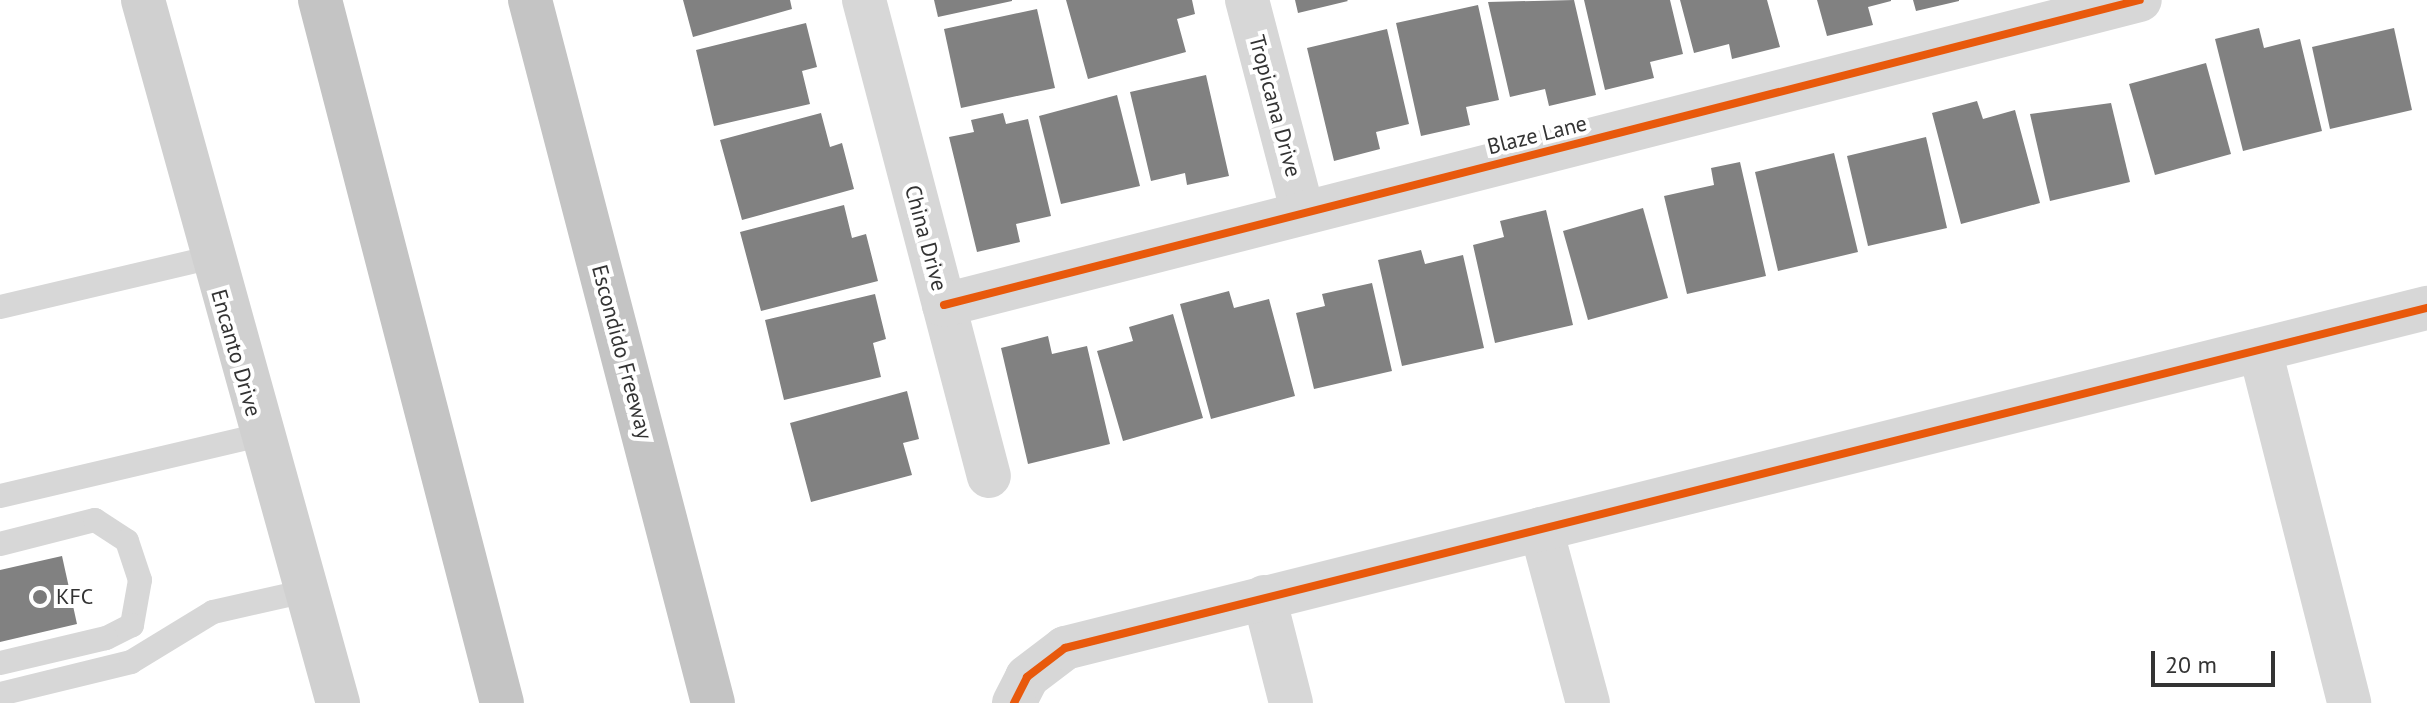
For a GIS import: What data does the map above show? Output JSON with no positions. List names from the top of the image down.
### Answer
{
  "streets": {
    "highway": ["Escondido Freeway"],
    "main road": ["Encanto Drive"],
    "street": ["Tropicana Drive", "Blaze Lane", "China Drive"]
  },
  "crossings": [
    ["Tropicana Drive", "Blaze Lane"],
    ["Blaze Lane", "China Drive"]
  ],
  "places": ["KFC"],
  "scale_bar": "20 m"
}
